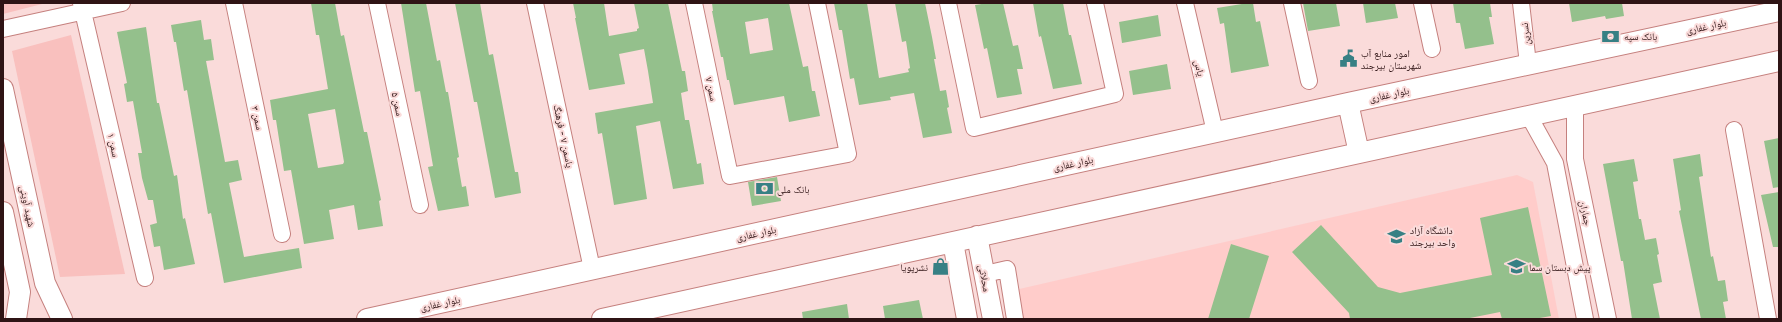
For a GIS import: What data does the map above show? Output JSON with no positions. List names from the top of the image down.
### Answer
{
  "streets": {
    "main road": ["بلوار غفاری", "شهید آوینی", "محلاتی"],
    "street": [
      "نسرین",
      "یاس",
      "سمن ۷",
      "سمن ۵",
      "سمن ۳",
      "یاسمن ۷ - فرهنگ",
      "سمن ۱",
      "جماران"
    ]
  },
  "crossings": [
    ["بلوار غفاری", "نسرین"],
    ["بلوار غفاری", "یاس"],
    ["بلوار غفاری", "یاسمن ۷ - فرهنگ"]
  ],
  "places": {
    "bank": ["بانک سپه", "بانک ملی"],
    "public building": ["امور منابع آب شهرستان بیرجند"],
    "school or university": ["دانشگاه آزاد واحد بیرجند", "پیش دبستان سما"],
    "shop": ["نشرپویا"]
  }
}
